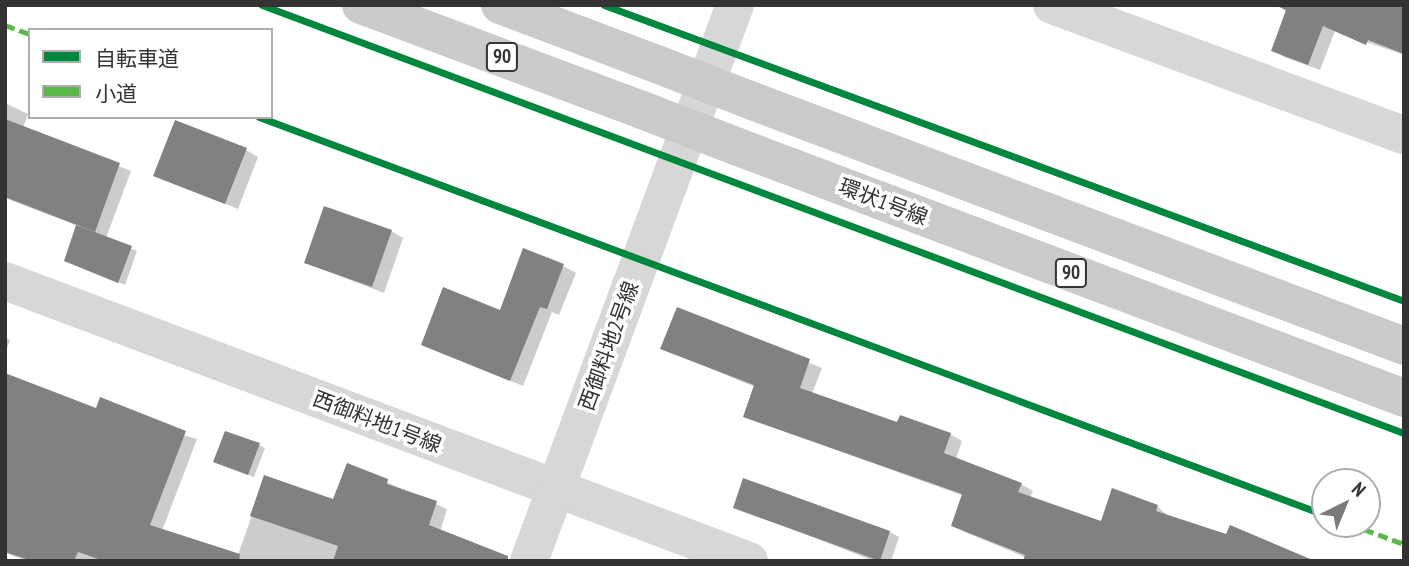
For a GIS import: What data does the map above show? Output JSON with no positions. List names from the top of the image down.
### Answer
{
  "streets": {
    "main road": ["90", "環状1号線"],
    "street": ["西御料地2号線", "西御料地1号線"]
  },
  "crossings": [
    ["西御料地2号線", "西御料地1号線"]
  ],
  "legend": ["自転車道", "小道"],
  "north": "top right"
}
